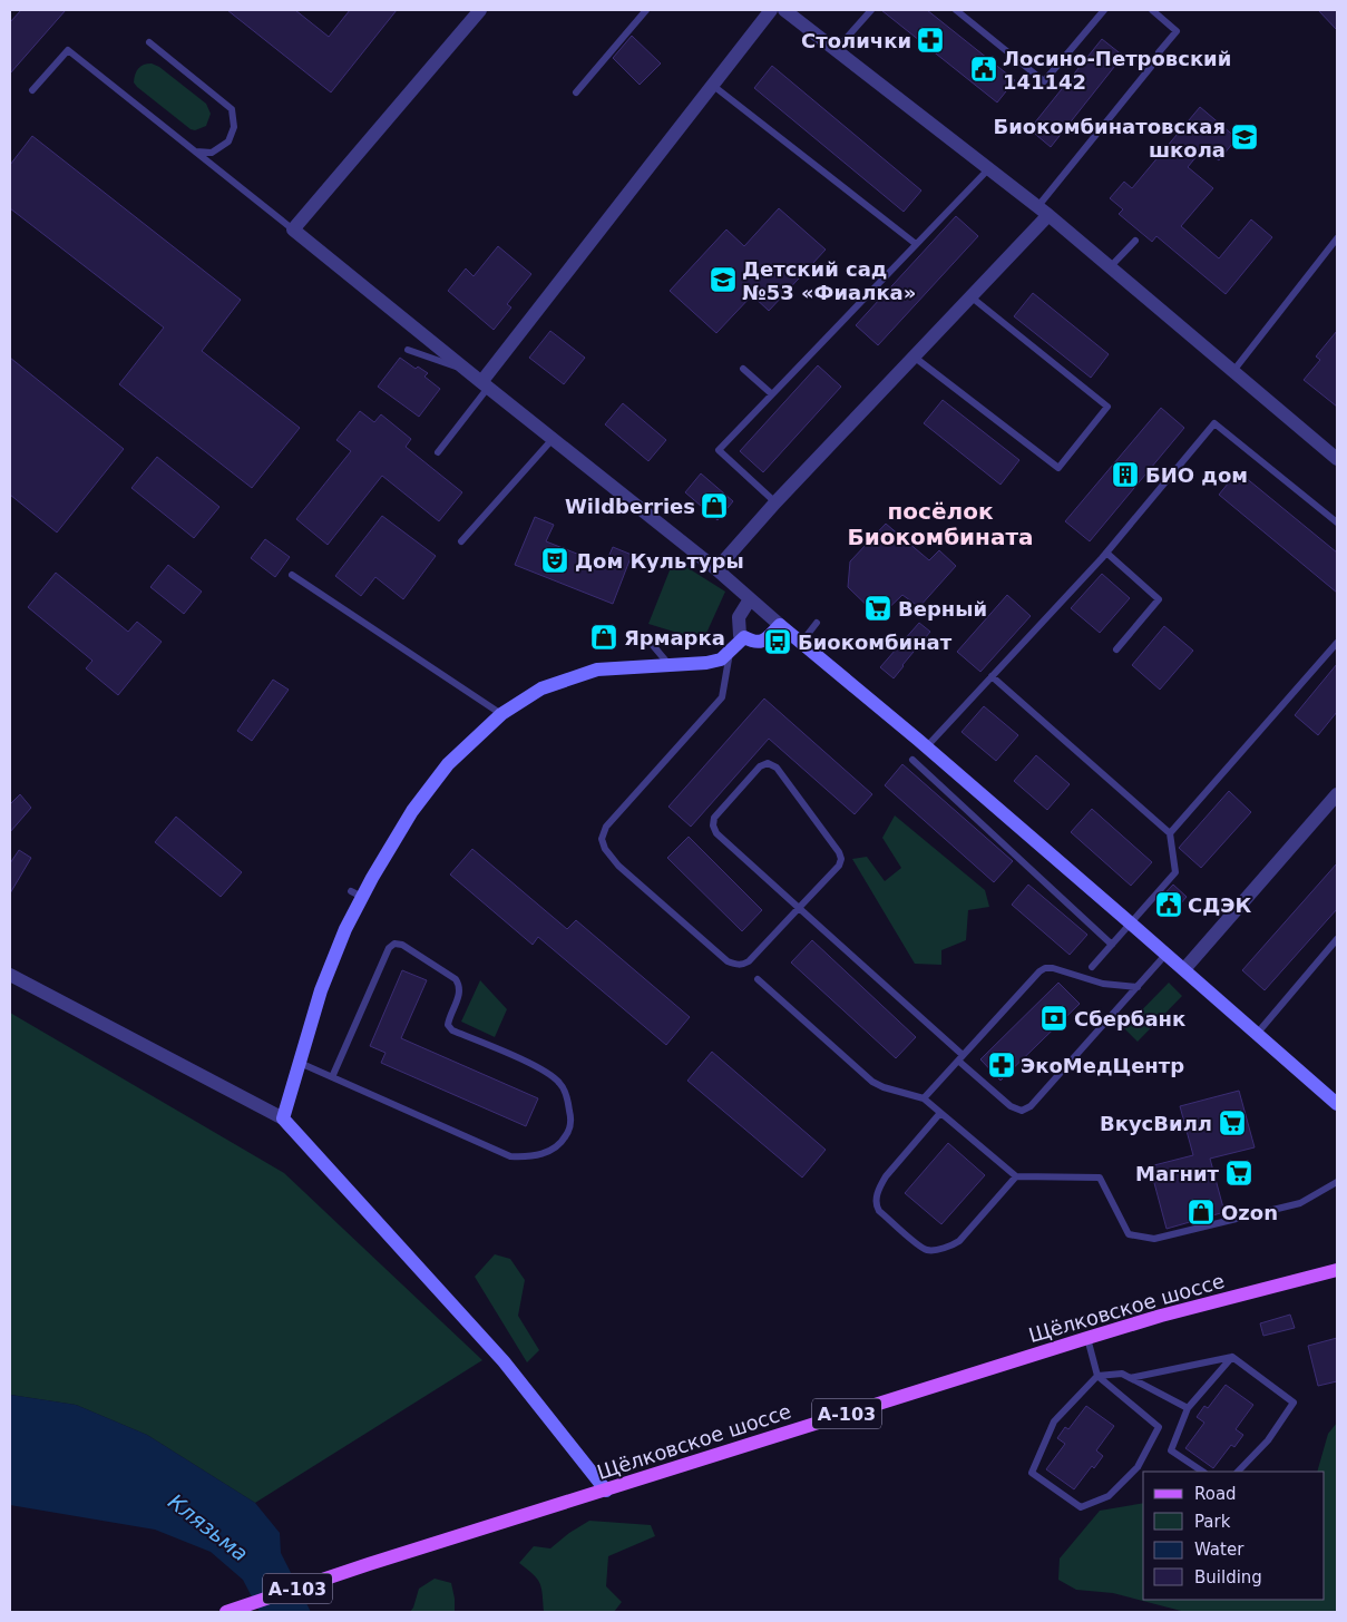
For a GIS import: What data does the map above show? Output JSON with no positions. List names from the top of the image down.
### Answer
{
  "streets": {
    "main road": ["Щёлковское шоссе", "А-103"]
  },
  "districts": ["посёлок Биокомбината"],
  "water": ["Клязьма"],
  "places": {
    "pharmacy": ["Столички", "ЭкоМедЦентр"],
    "public building": ["Лосино-Петровский 141142", "СДЭК"],
    "school or university": ["Биокомбинатовская школа", "Детский сад №53 «Фиалка»"],
    "building": ["БИО дом"],
    "shop": ["Wildberries", "Ярмарка", "Ozon"],
    "theatre": ["Дом Культуры"],
    "supermarket": ["Верный", "ВкусВилл", "Магнит"],
    "bus stop": ["Биокомбинат"],
    "bank": ["Сбербанк"]
  },
  "legend": [
    "Road",
    "Park",
    "Water",
    "Building"
  ]
}
